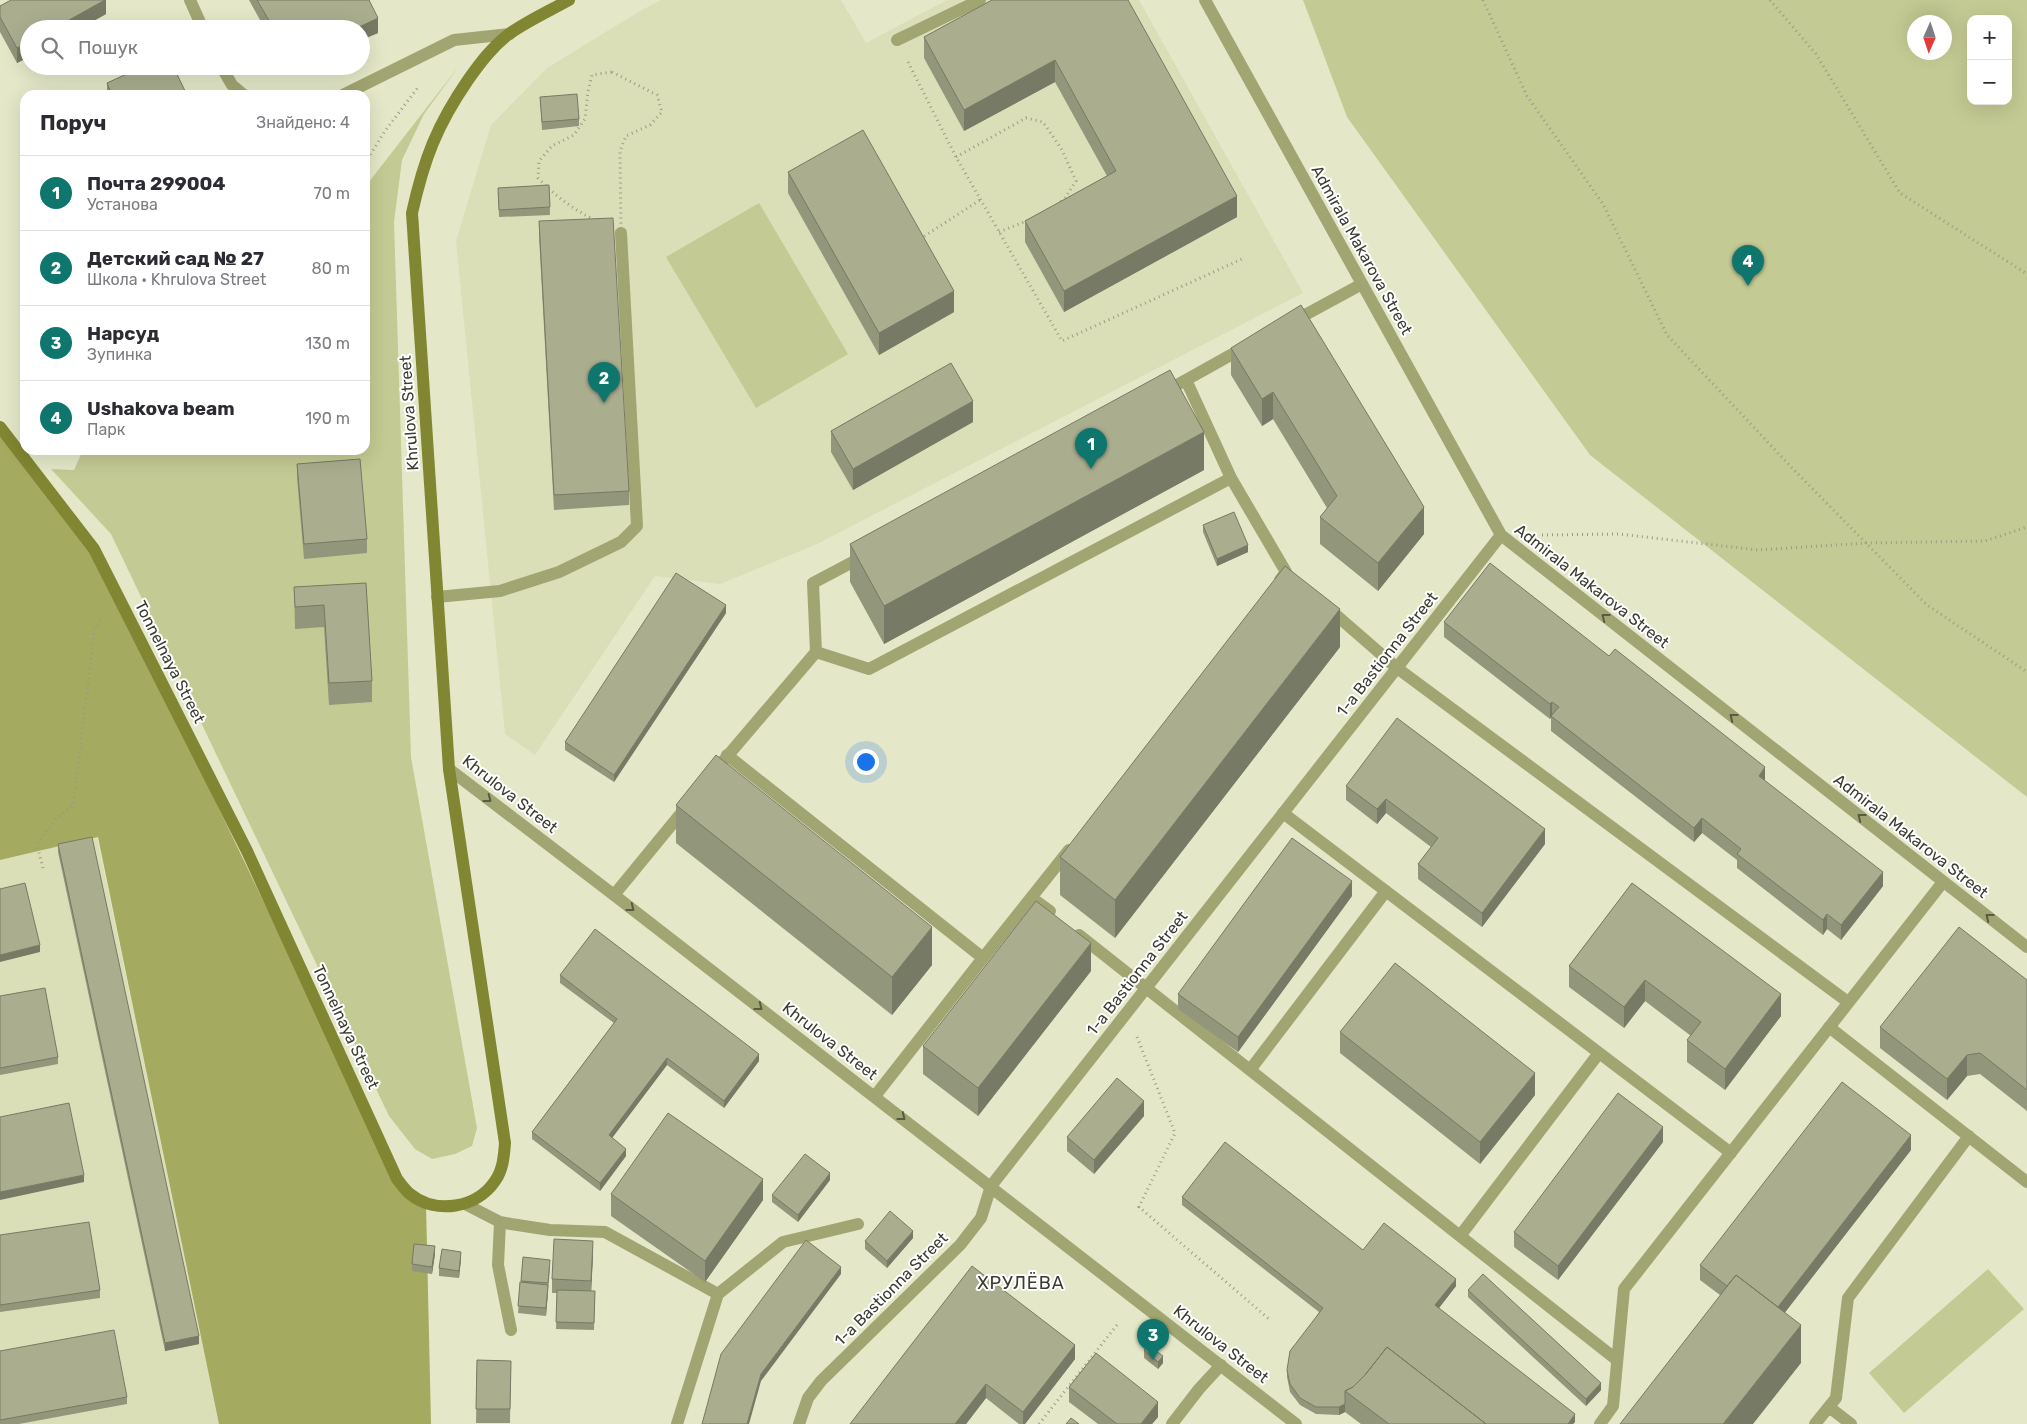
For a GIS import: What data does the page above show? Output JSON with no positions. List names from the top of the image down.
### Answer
{
  "streets": {
    "main road": ["Khrulova Street", "Tonnelnaya Street"],
    "street": ["Admirala Makarova Street", "1-a Bastionna Street"]
  },
  "crossings": [
    ["Admirala Makarova Street", "1-a Bastionna Street"],
    ["Khrulova Street", "1-a Bastionna Street"],
    ["Khrulova Street", "Tonnelnaya Street"]
  ],
  "one_way": ["Admirala Makarova Street", "Khrulova Street"],
  "districts": ["ХРУЛЁВА"],
  "north": "bottom",
  "page": {
    "map_buttons": ["+", "−"],
    "search": "Пошук",
    "heading": ["Поруч", "Знайдено: 4"],
    "list": [
      {
        "mark": "1",
        "name": "Почта 299004",
        "note": "Установа",
        "value": "70 m"
      },
      {
        "mark": "2",
        "name": "Детский сад № 27",
        "note": "Школа · Khrulova Street",
        "value": "80 m"
      },
      {
        "mark": "3",
        "name": "Нарсуд",
        "note": "Зупинка",
        "value": "130 m"
      },
      {
        "mark": "4",
        "name": "Ushakova beam",
        "note": "Парк",
        "value": "190 m"
      }
    ],
    "pins": [
      "4",
      "2",
      "1",
      "3"
    ]
  }
}
